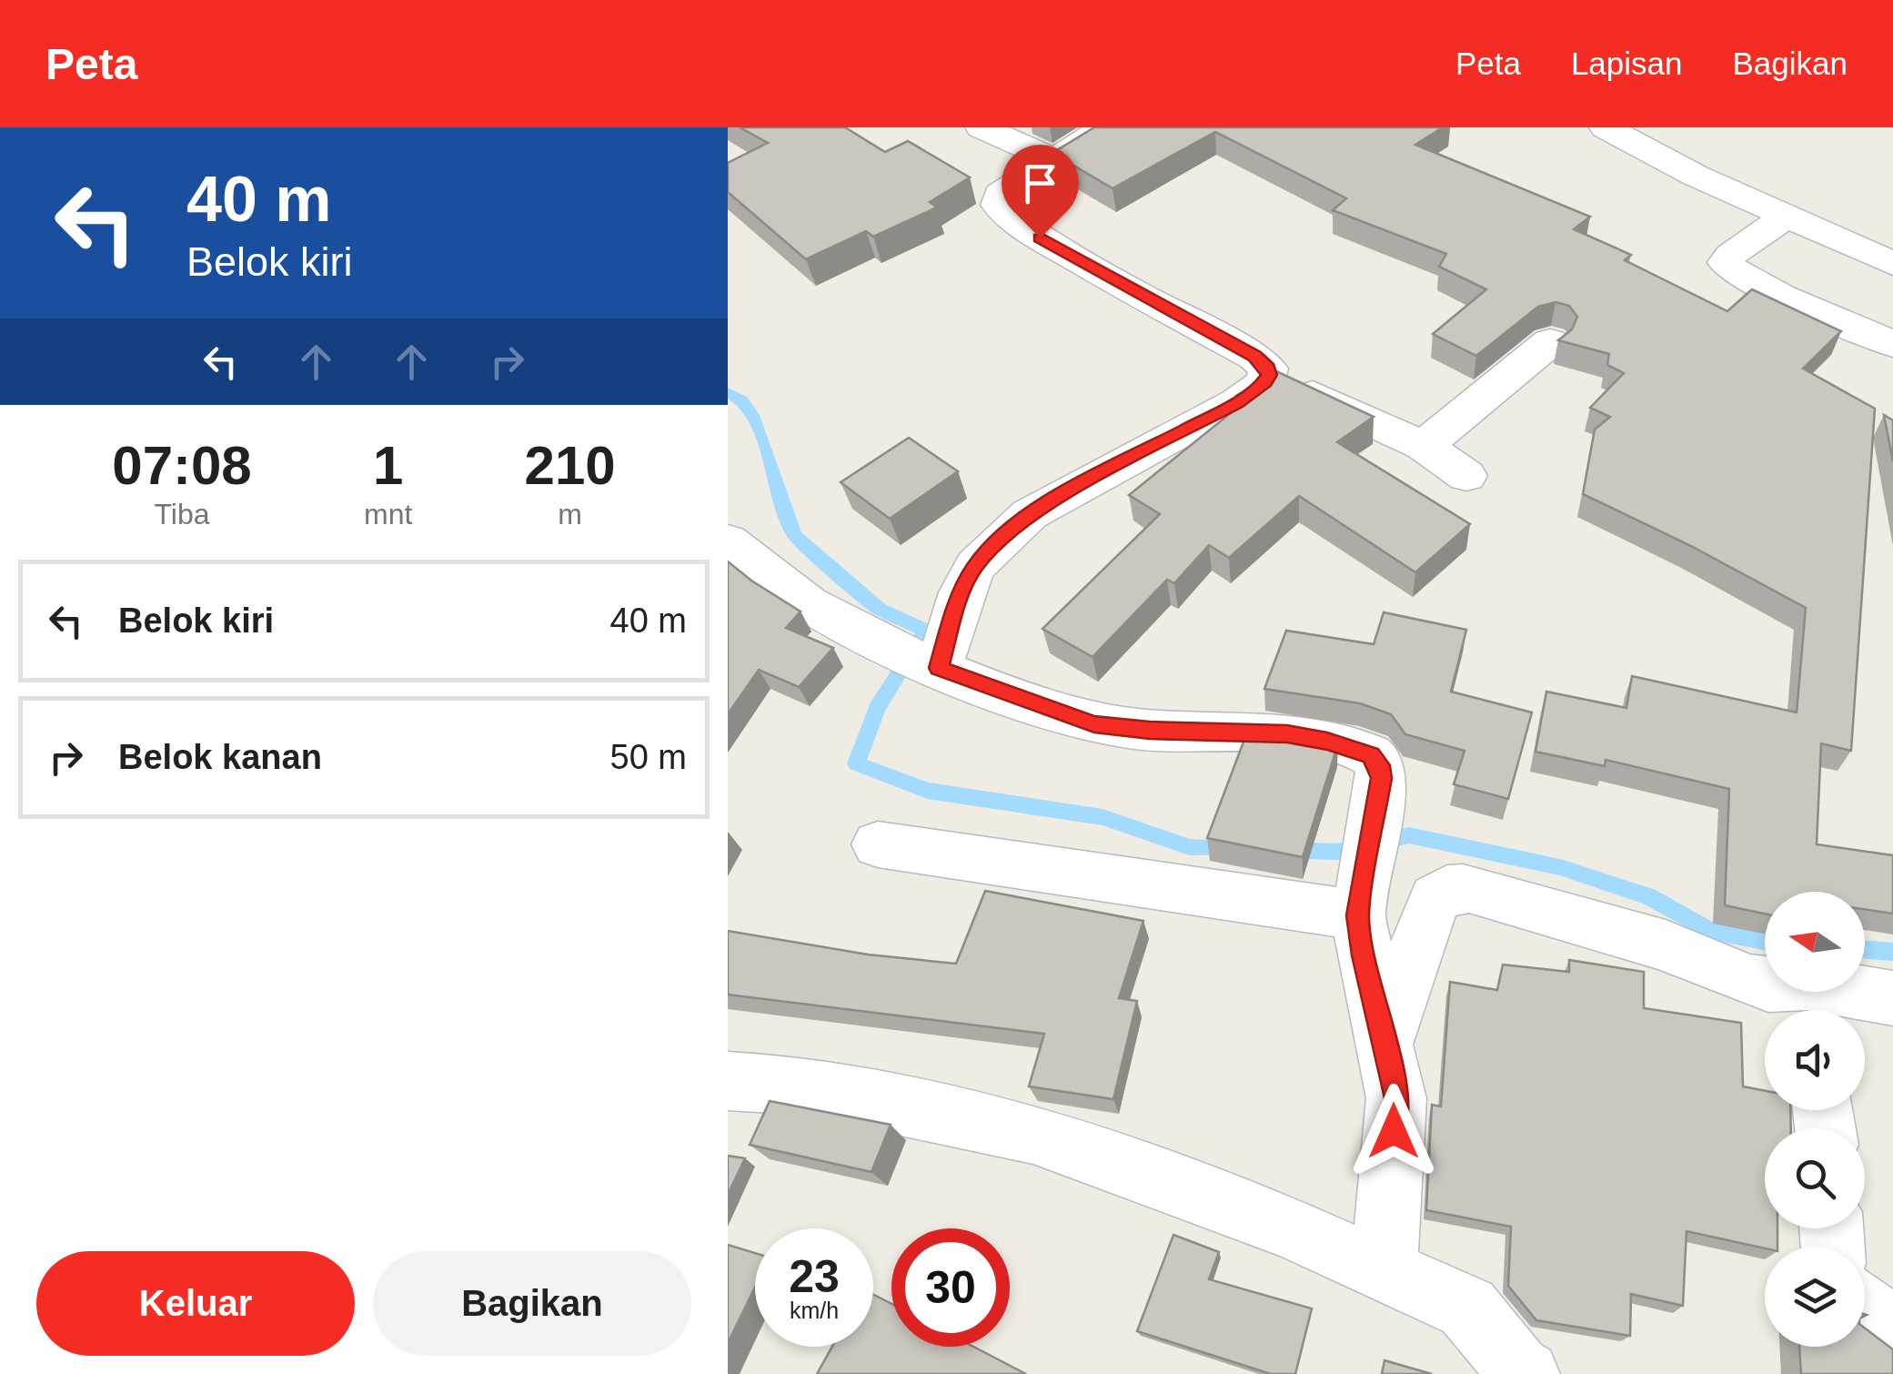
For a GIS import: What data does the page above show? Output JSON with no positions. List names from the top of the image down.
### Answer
{
  "north": "left",
  "page": {
    "header": "Peta",
    "nav": ["Peta", "Lapisan", "Bagikan"],
    "turn": ["40 m", "Belok kiri"],
    "eta": [
      "07:08",
      "Tiba",
      "1",
      "mnt",
      "210",
      "m"
    ],
    "list": [
      {
        "name": "Belok kiri",
        "value": "40 m"
      },
      {
        "name": "Belok kanan",
        "value": "50 m"
      }
    ],
    "speed": "23 km/h",
    "limit": "30",
    "buttons": ["Keluar", "Bagikan"]
  }
}
